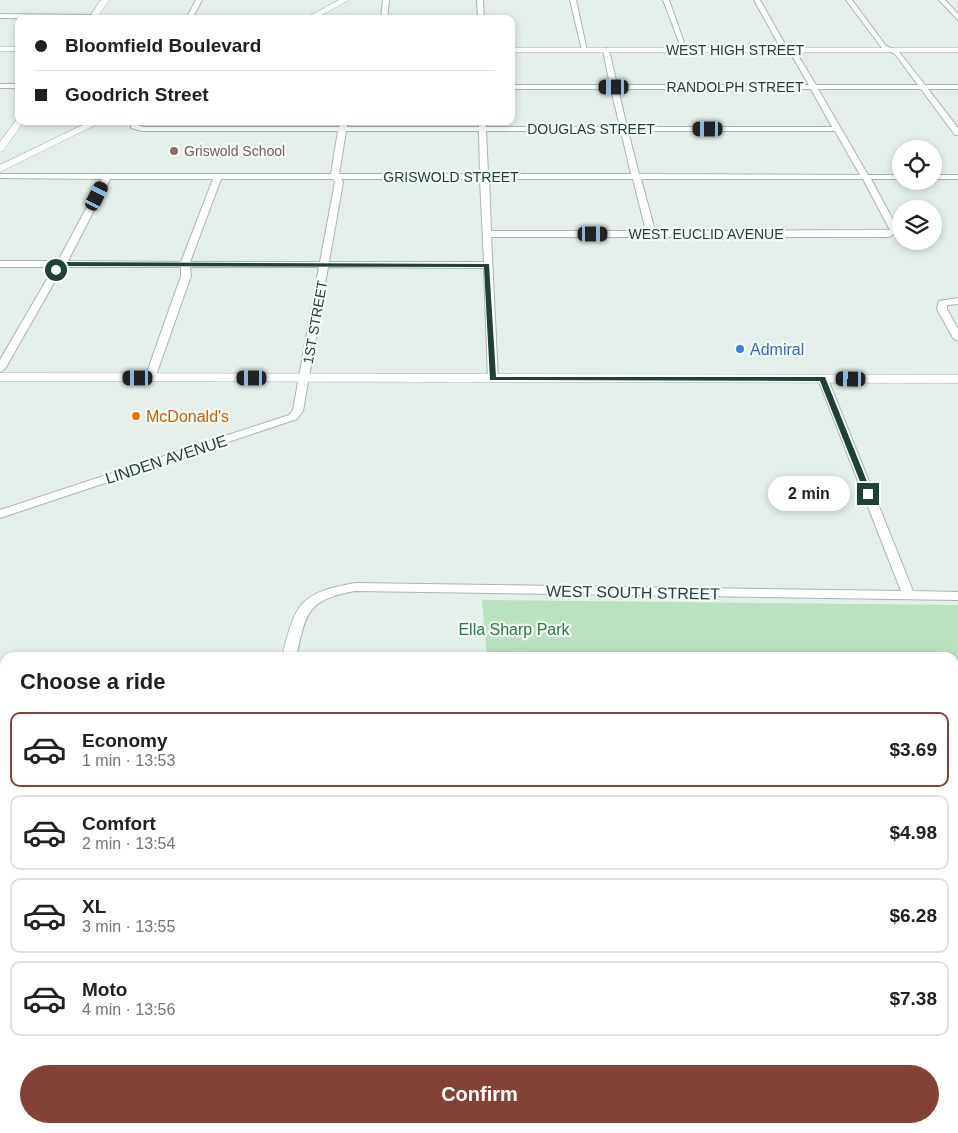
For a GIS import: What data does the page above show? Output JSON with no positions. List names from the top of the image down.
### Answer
{
  "streets": {
    "street": [
      "WEST HIGH STREET",
      "RANDOLPH STREET",
      "DOUGLAS STREET",
      "GRISWOLD STREET",
      "WEST EUCLID AVENUE",
      "1ST STREET",
      "LINDEN AVENUE",
      "WEST SOUTH STREET"
    ]
  },
  "crossings": [
    ["DOUGLAS STREET", "1ST STREET"],
    ["GRISWOLD STREET", "WEST EUCLID AVENUE"],
    ["GRISWOLD STREET", "1ST STREET"],
    ["1ST STREET", "LINDEN AVENUE"]
  ],
  "parks": ["Ella Sharp Park"],
  "places": ["Griswold School", "Admiral", "McDonald's"],
  "page": {
    "banner": ["Bloomfield Boulevard", "Goodrich Street"],
    "bubble": "2 min",
    "heading": "Choose a ride",
    "list": [
      {
        "name": "Economy",
        "note": "1 min · 13:53",
        "value": "$3.69"
      },
      {
        "name": "Comfort",
        "note": "2 min · 13:54",
        "value": "$4.98"
      },
      {
        "name": "XL",
        "note": "3 min · 13:55",
        "value": "$6.28"
      },
      {
        "name": "Moto",
        "note": "4 min · 13:56",
        "value": "$7.38"
      }
    ],
    "buttons": "Confirm"
  }
}
